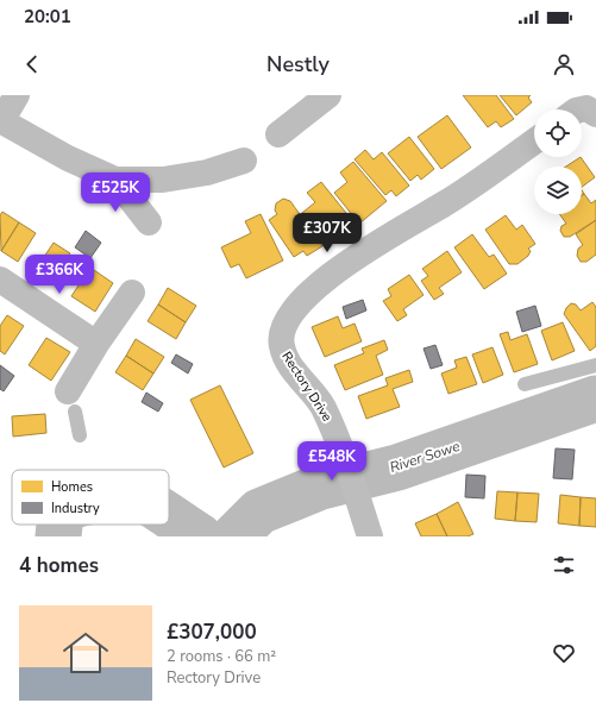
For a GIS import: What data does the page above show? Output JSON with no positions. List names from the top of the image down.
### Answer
{
  "streets": {
    "street": ["Rectory Drive"]
  },
  "water": ["River Sowe"],
  "legend": ["Homes", "Industry"],
  "page": {
    "status": "20:01",
    "header": "Nestly",
    "price": [
      "£525K",
      "£307K",
      "£366K",
      "£548K"
    ],
    "heading": "4 homes",
    "list": [
      {
        "name": "£307,000",
        "note": "2 rooms · 66 m² · Rectory Drive"
      }
    ]
  }
}
